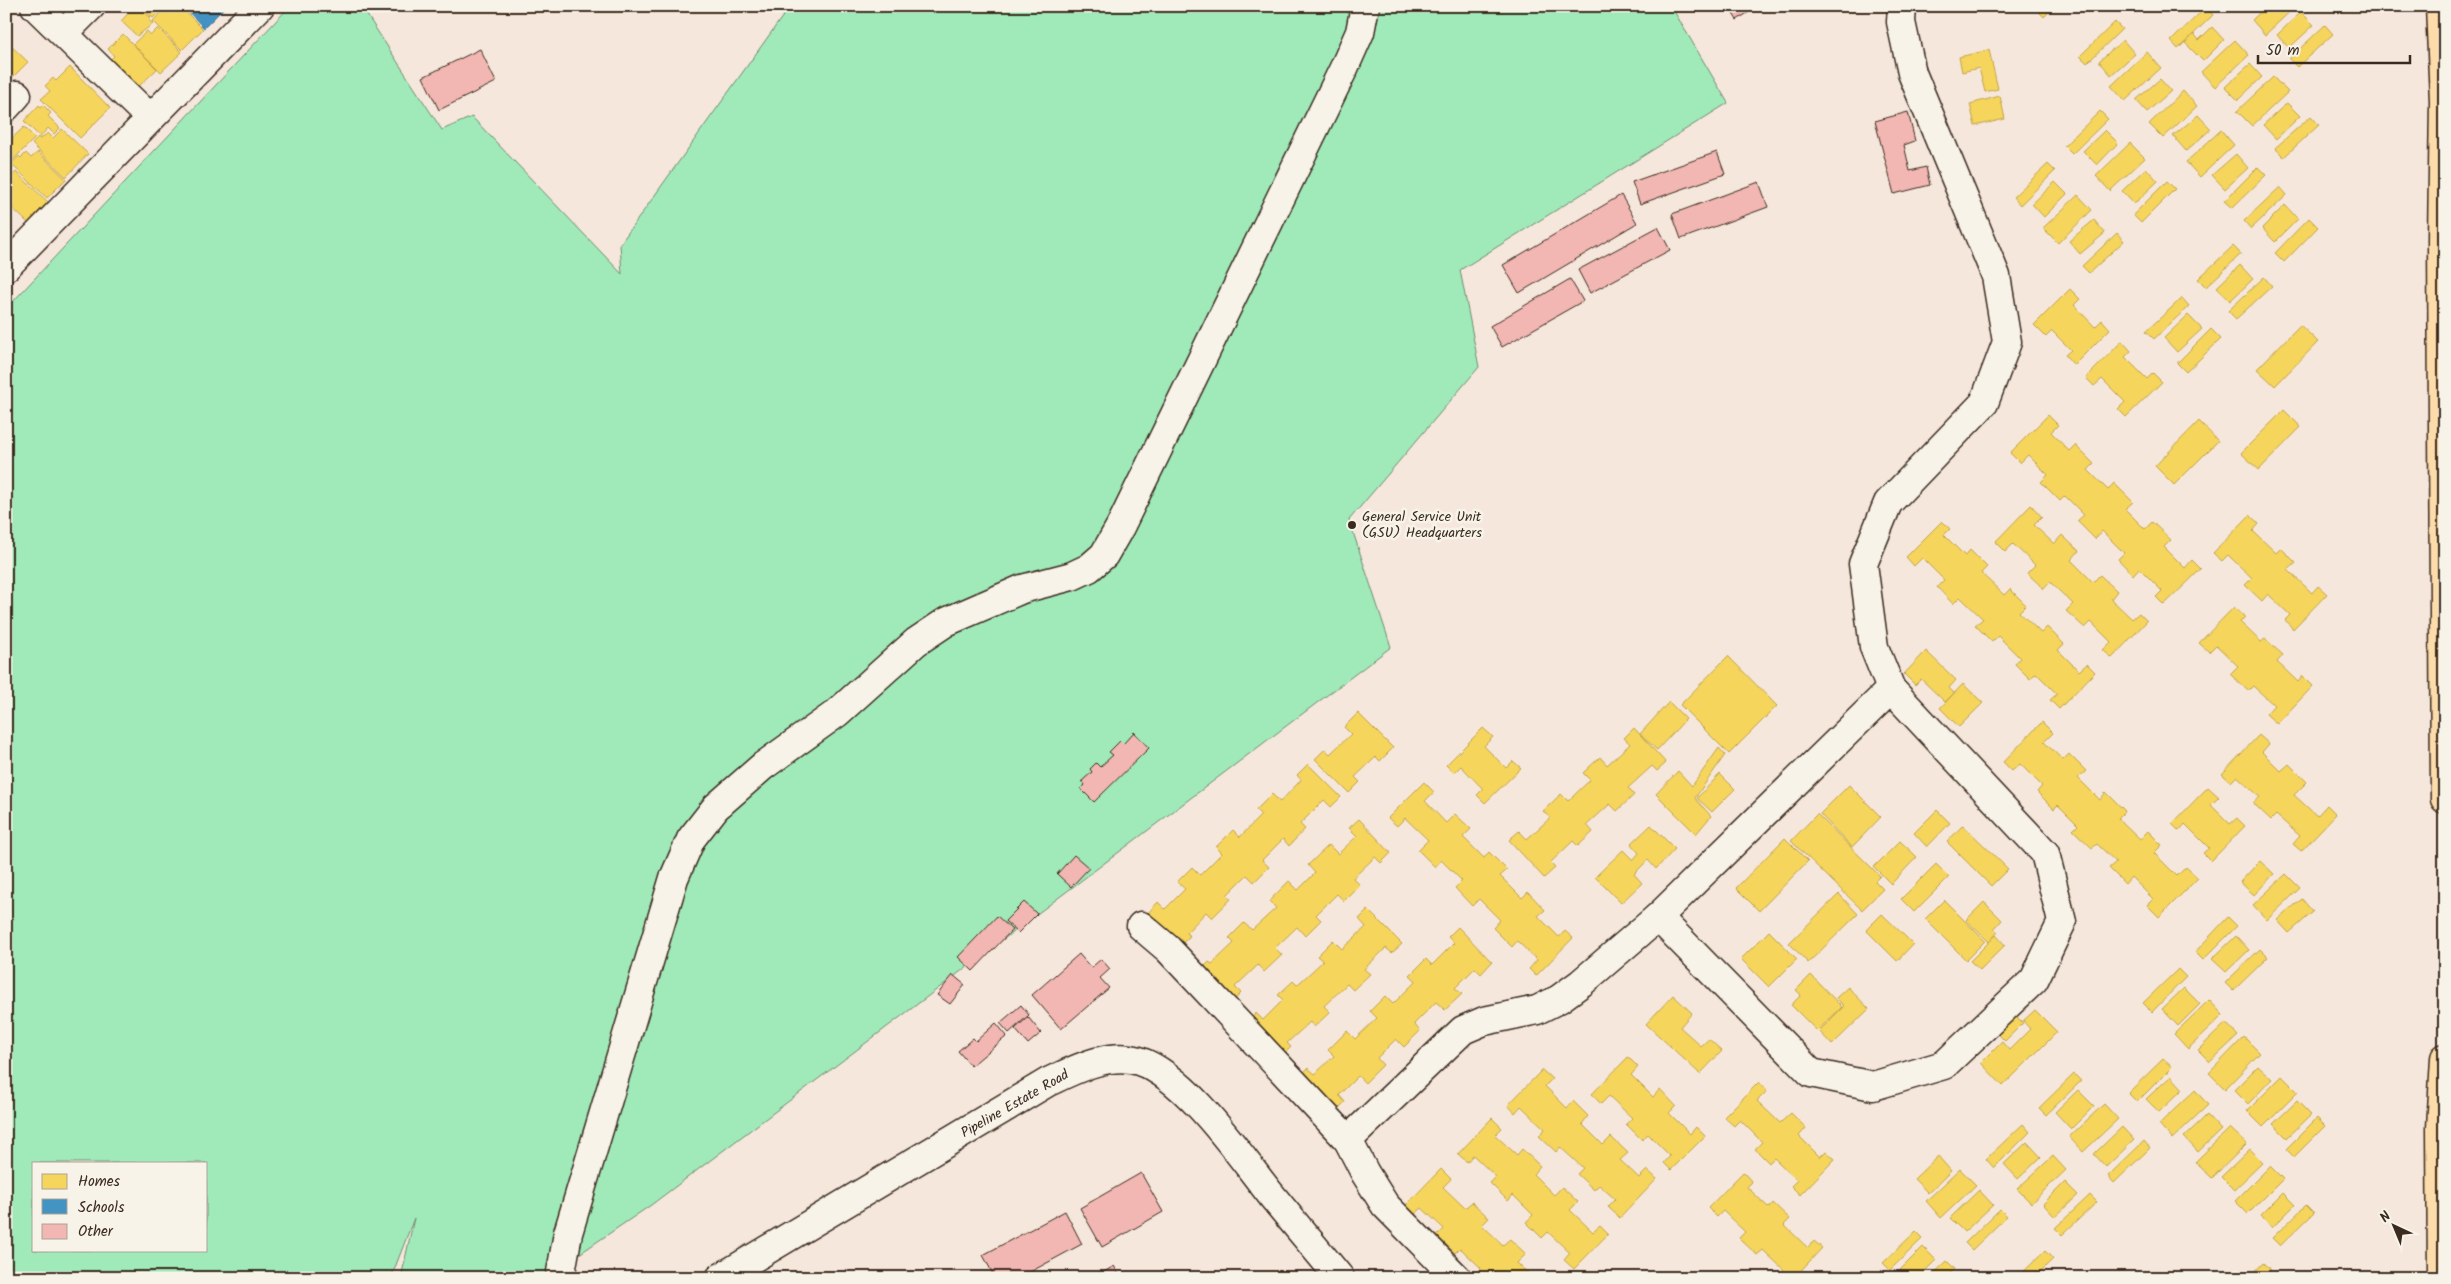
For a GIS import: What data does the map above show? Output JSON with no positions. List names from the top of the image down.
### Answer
{
  "streets": {
    "street": ["Pipeline Estate Road"]
  },
  "places": ["General Service Unit (GSU) Headquarters"],
  "legend": ["Homes", "Schools", "Other"],
  "scale_bar": "50 m",
  "north": "top left"
}
